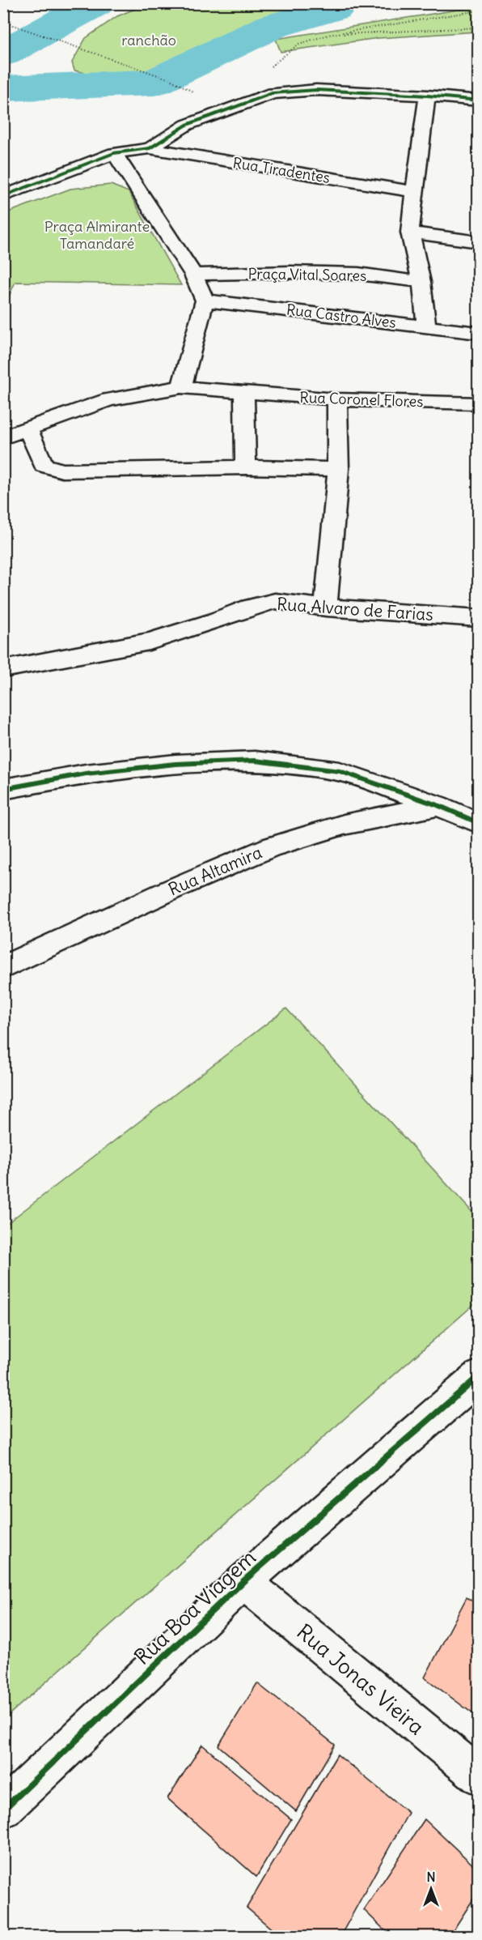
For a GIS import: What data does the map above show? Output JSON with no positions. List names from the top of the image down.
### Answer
{
  "streets": {
    "street": [
      "Rua Tiradentes",
      "Praça Vital Soares",
      "Rua Castro Alves",
      "Rua Coronel Flores",
      "Rua Alvaro de Farias",
      "Rua Altamira",
      "Rua Boa Viagem",
      "Rua Jonas Vieira"
    ]
  },
  "crossings": [
    ["Rua Boa Viagem", "Rua Jonas Vieira"]
  ],
  "parks": ["ranchão", "Praça Almirante Tamandaré"],
  "north": "top"
}
